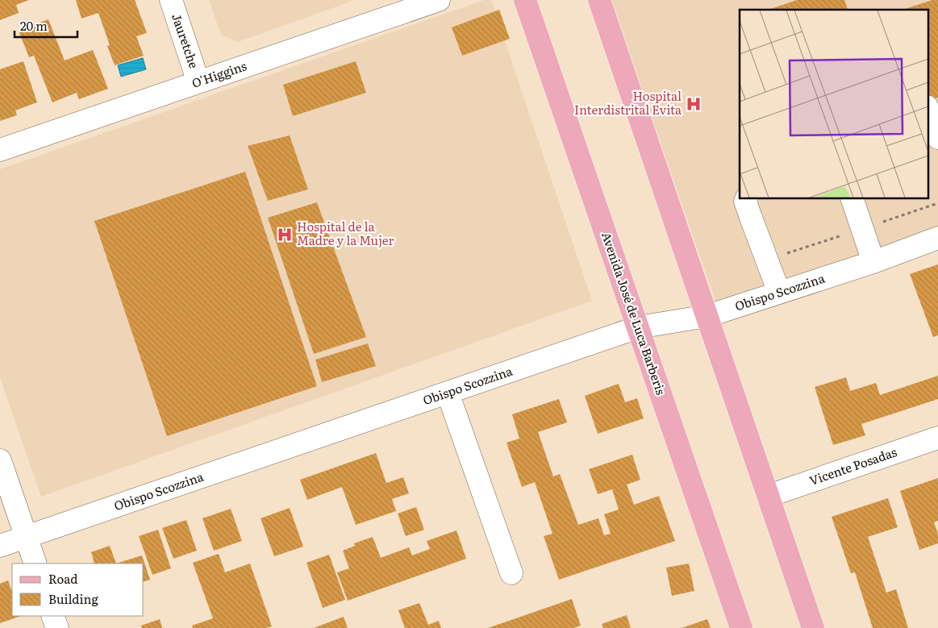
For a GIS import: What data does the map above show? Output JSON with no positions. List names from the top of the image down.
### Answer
{
  "streets": {
    "main road": ["Avenida José de Luca Barberis"],
    "street": [
      "Jauretche",
      "O'Higgins",
      "Obispo Scozzina",
      "Vicente Posadas"
    ]
  },
  "crossings": [
    ["Jauretche", "O'Higgins"],
    ["Obispo Scozzina", "Avenida José de Luca Barberis"]
  ],
  "places": {
    "hospital": ["Hospital Interdistrital Evita", "Hospital de la Madre y la Mujer"]
  },
  "legend": ["Road", "Building"],
  "scale_bar": "20 m"
}
